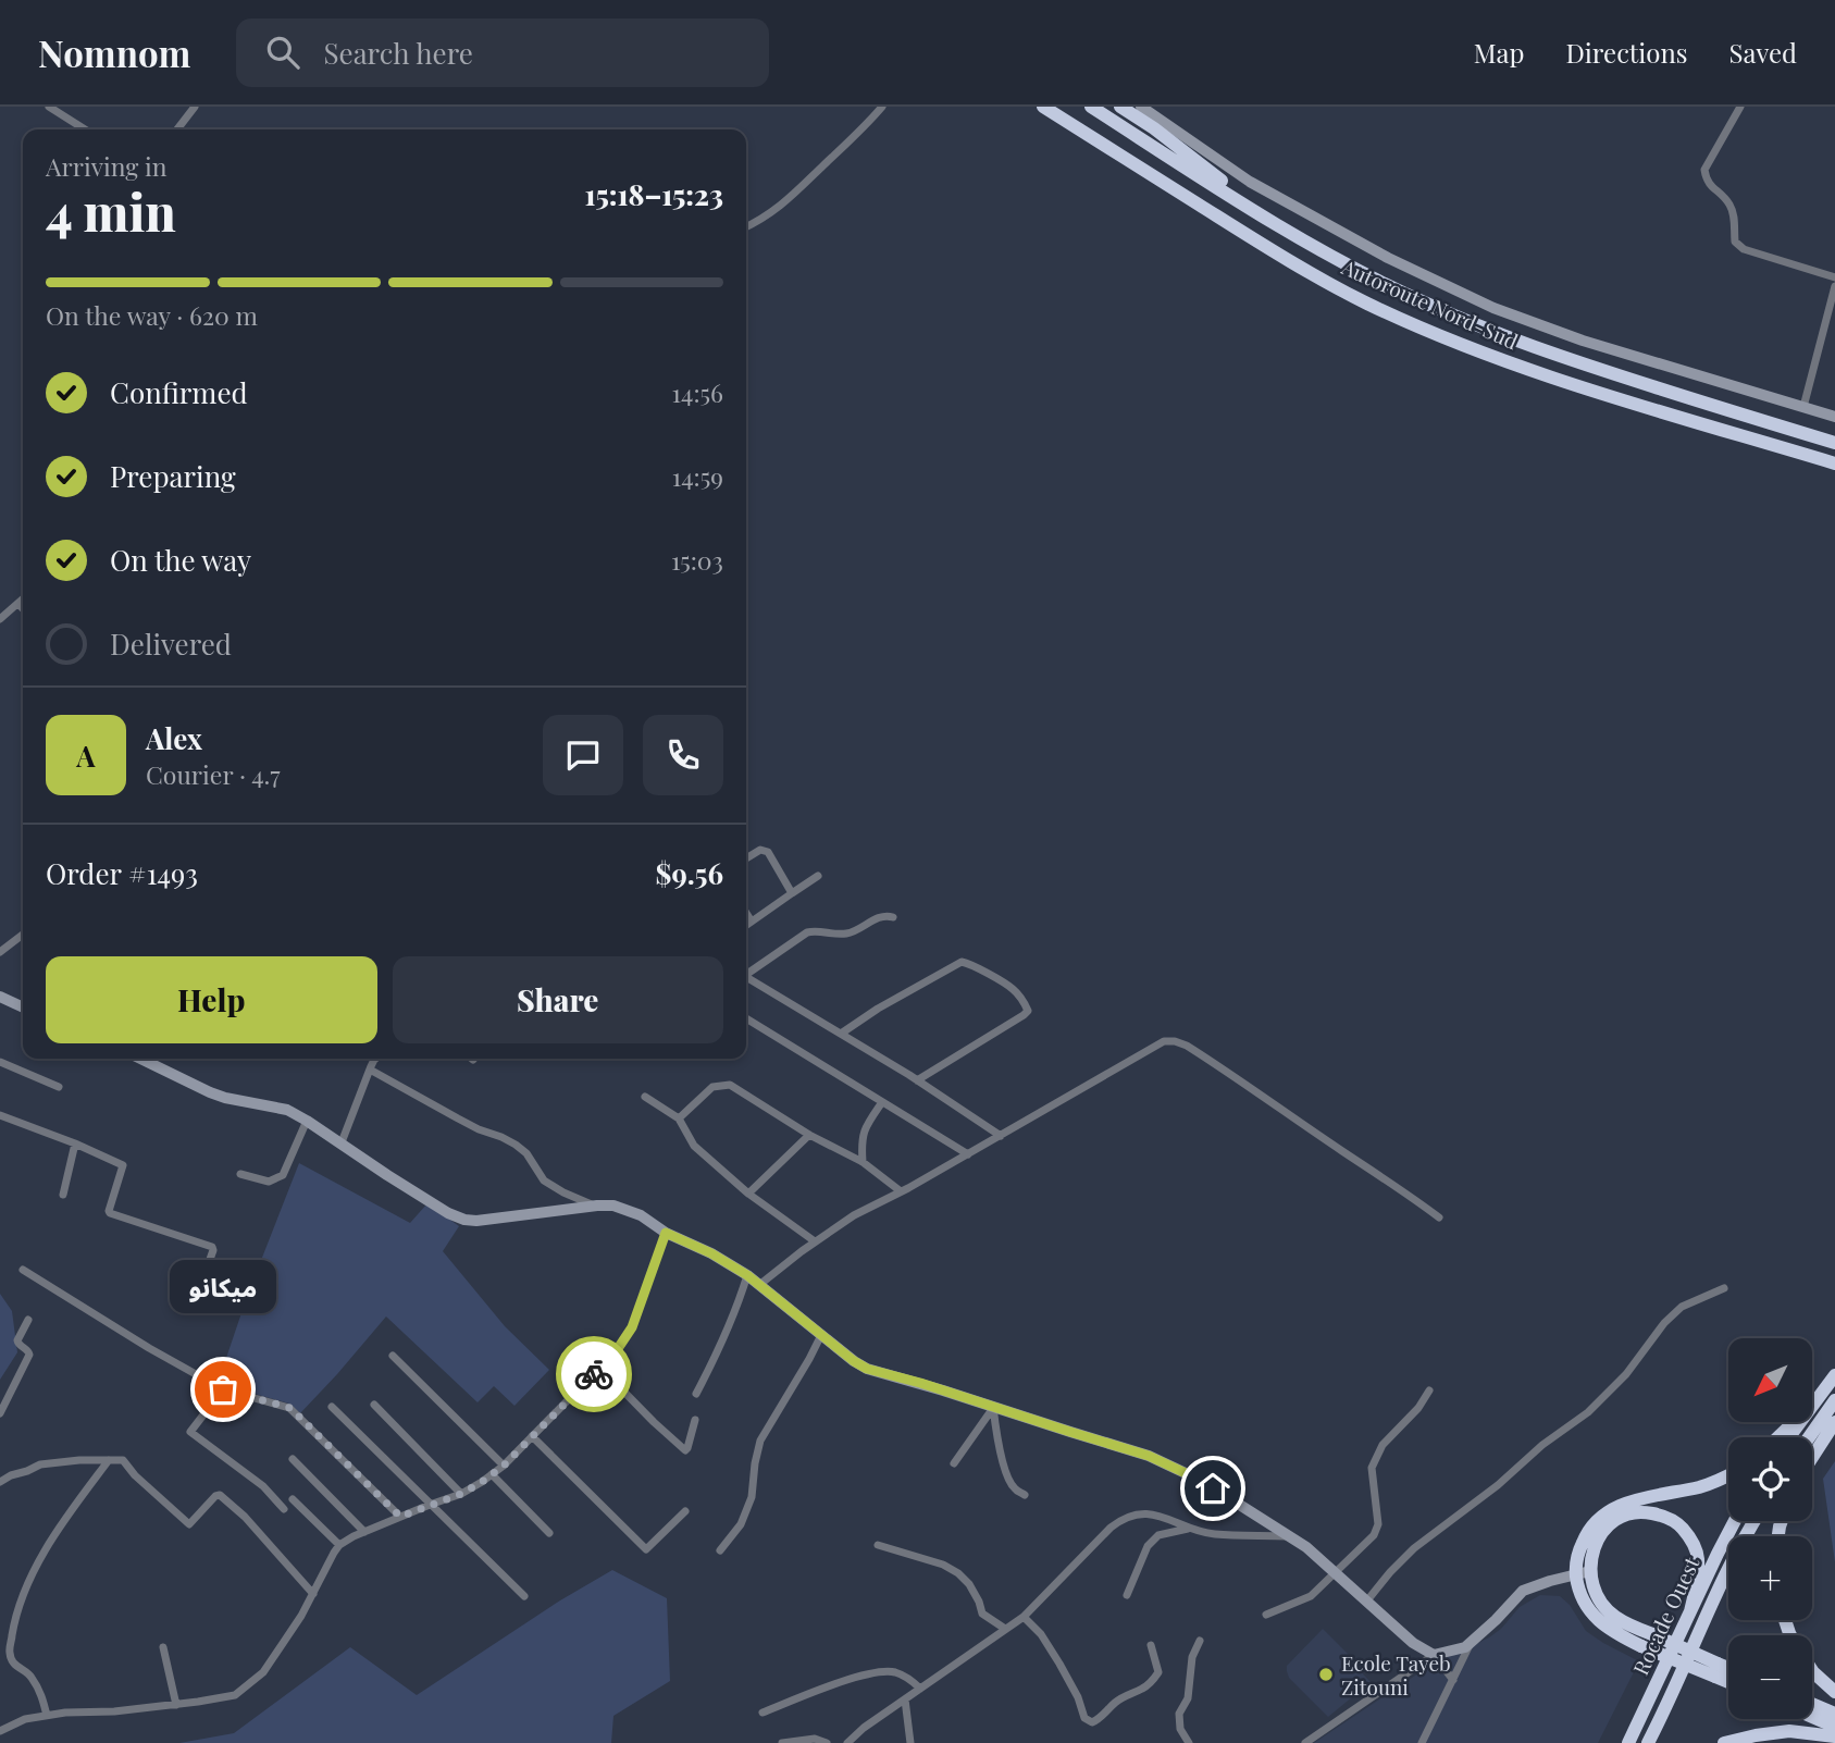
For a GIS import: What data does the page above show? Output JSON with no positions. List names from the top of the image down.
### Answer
{
  "streets": {
    "highway": ["Autoroute Nord-Sud", "Rocade Ouest"]
  },
  "places": ["ميكانو", "Ecole Tayeb Zitouni"],
  "north": "bottom left",
  "page": {
    "header": "Nomnom",
    "search": "Search here",
    "nav": ["Map", "Directions", "Saved"],
    "heading": ["4 min", "Arriving in", "15:18–15:23"],
    "panel": [
      "Alex",
      "Courier · 4.7",
      "Order #1493",
      "$9.56"
    ],
    "bar": "On the way · 620 m",
    "list": [
      ["Confirmed", "14:56"],
      ["Preparing", "14:59"],
      ["On the way", "15:03"],
      "Delivered"
    ],
    "round": "A",
    "buttons": ["Help", "Share"],
    "bubble": "ميكانو",
    "map_buttons": ["+", "−"]
  }
}
